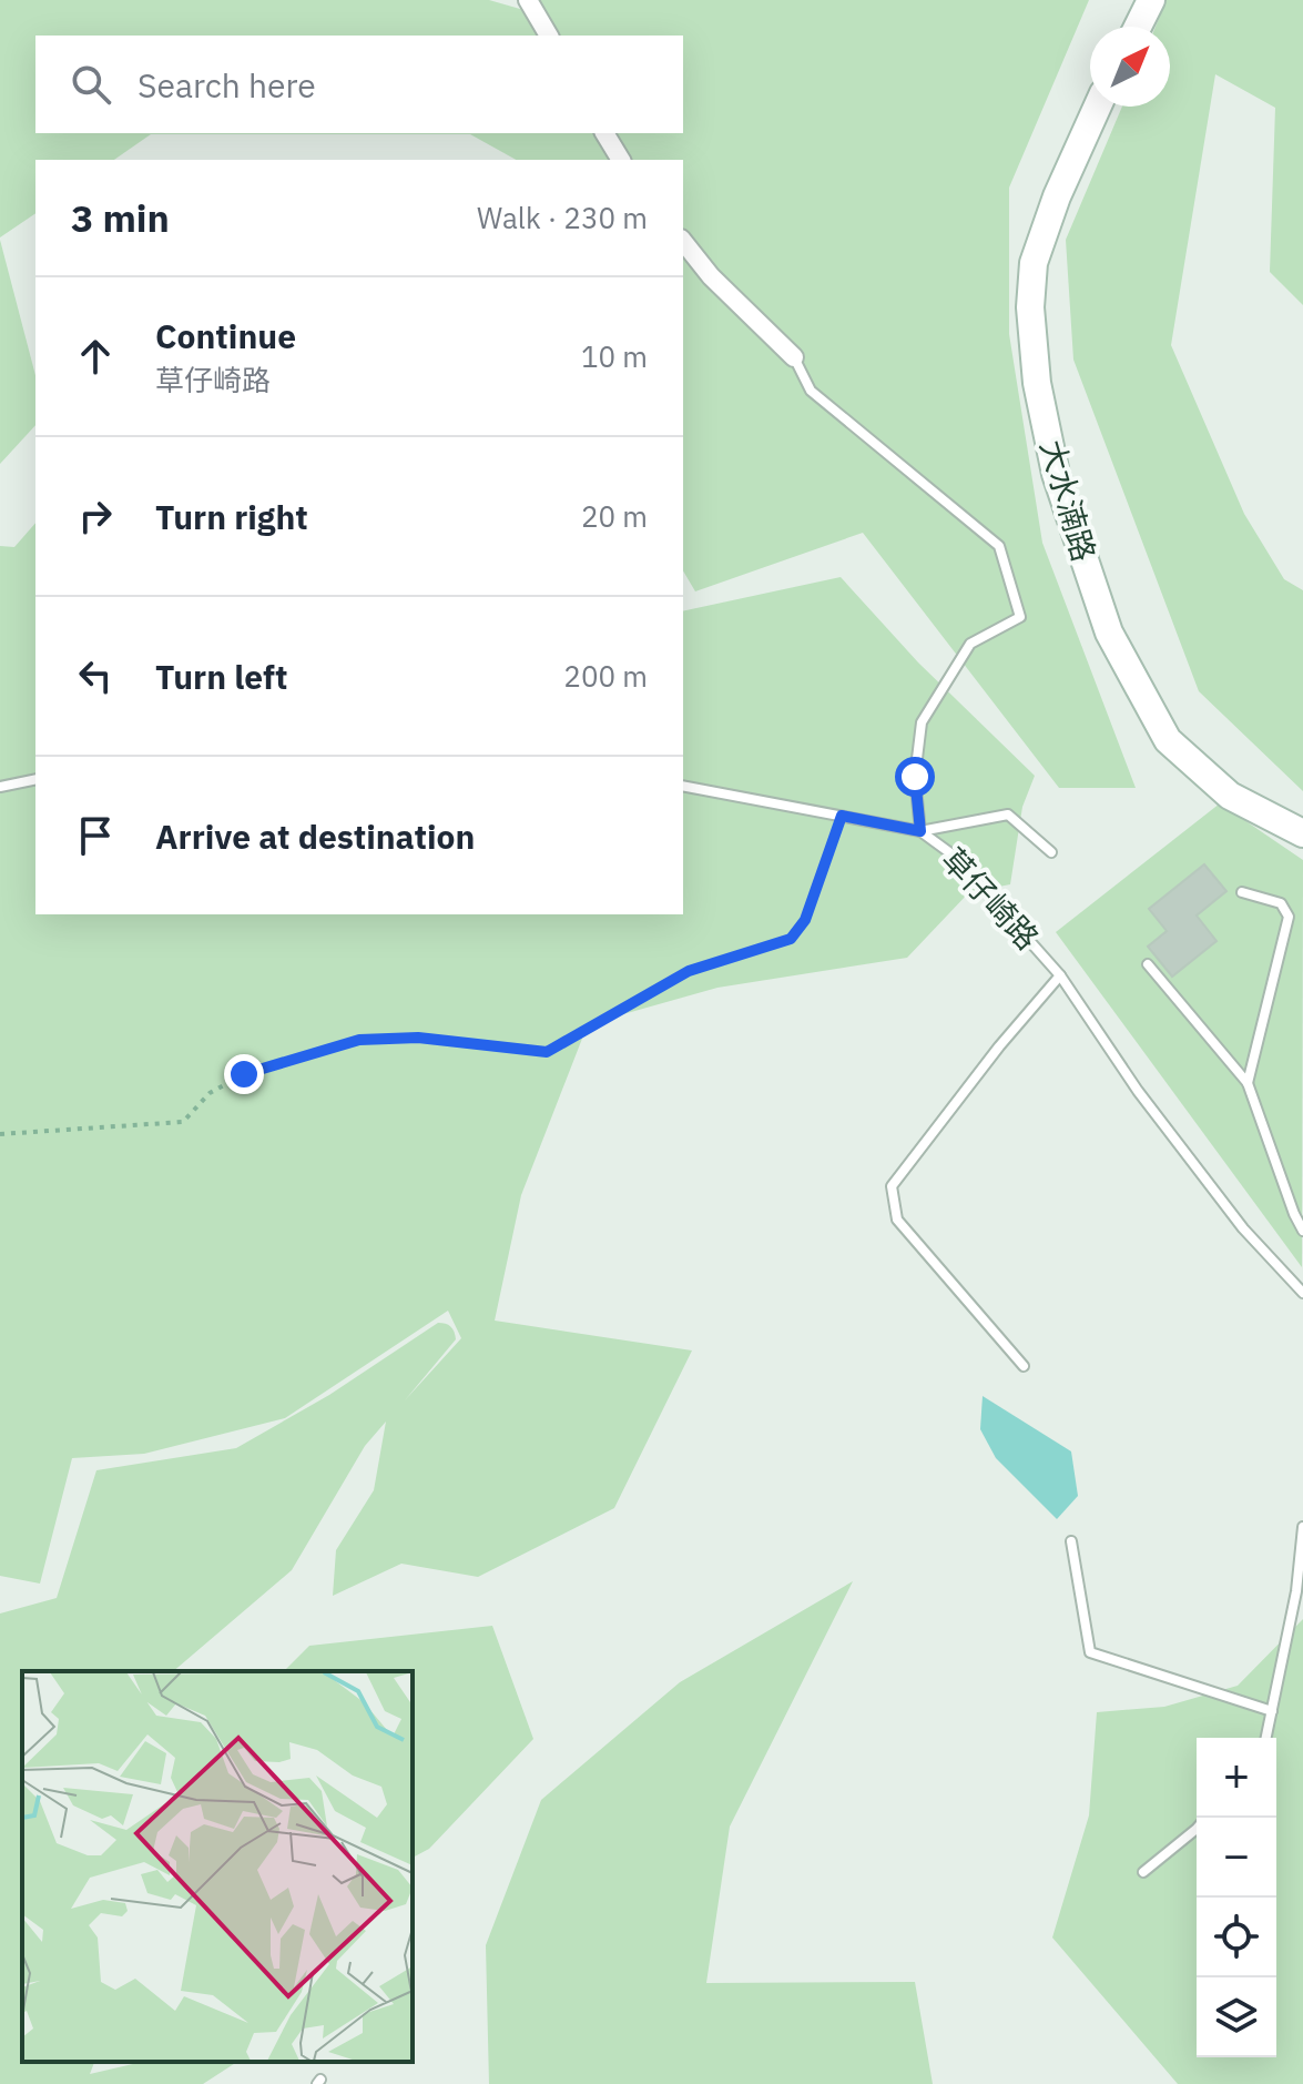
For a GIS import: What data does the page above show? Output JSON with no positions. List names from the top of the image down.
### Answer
{
  "streets": {
    "street": ["大水湳路", "草仔崎路"]
  },
  "north": "top right",
  "page": {
    "search": "Search here",
    "heading": ["3 min", "Walk · 230 m"],
    "list": [
      ["Continue", "草仔崎路", "10 m"],
      ["Turn right", "20 m"],
      ["Turn left", "200 m"],
      "Arrive at destination"
    ],
    "map_buttons": ["+", "−"]
  }
}
